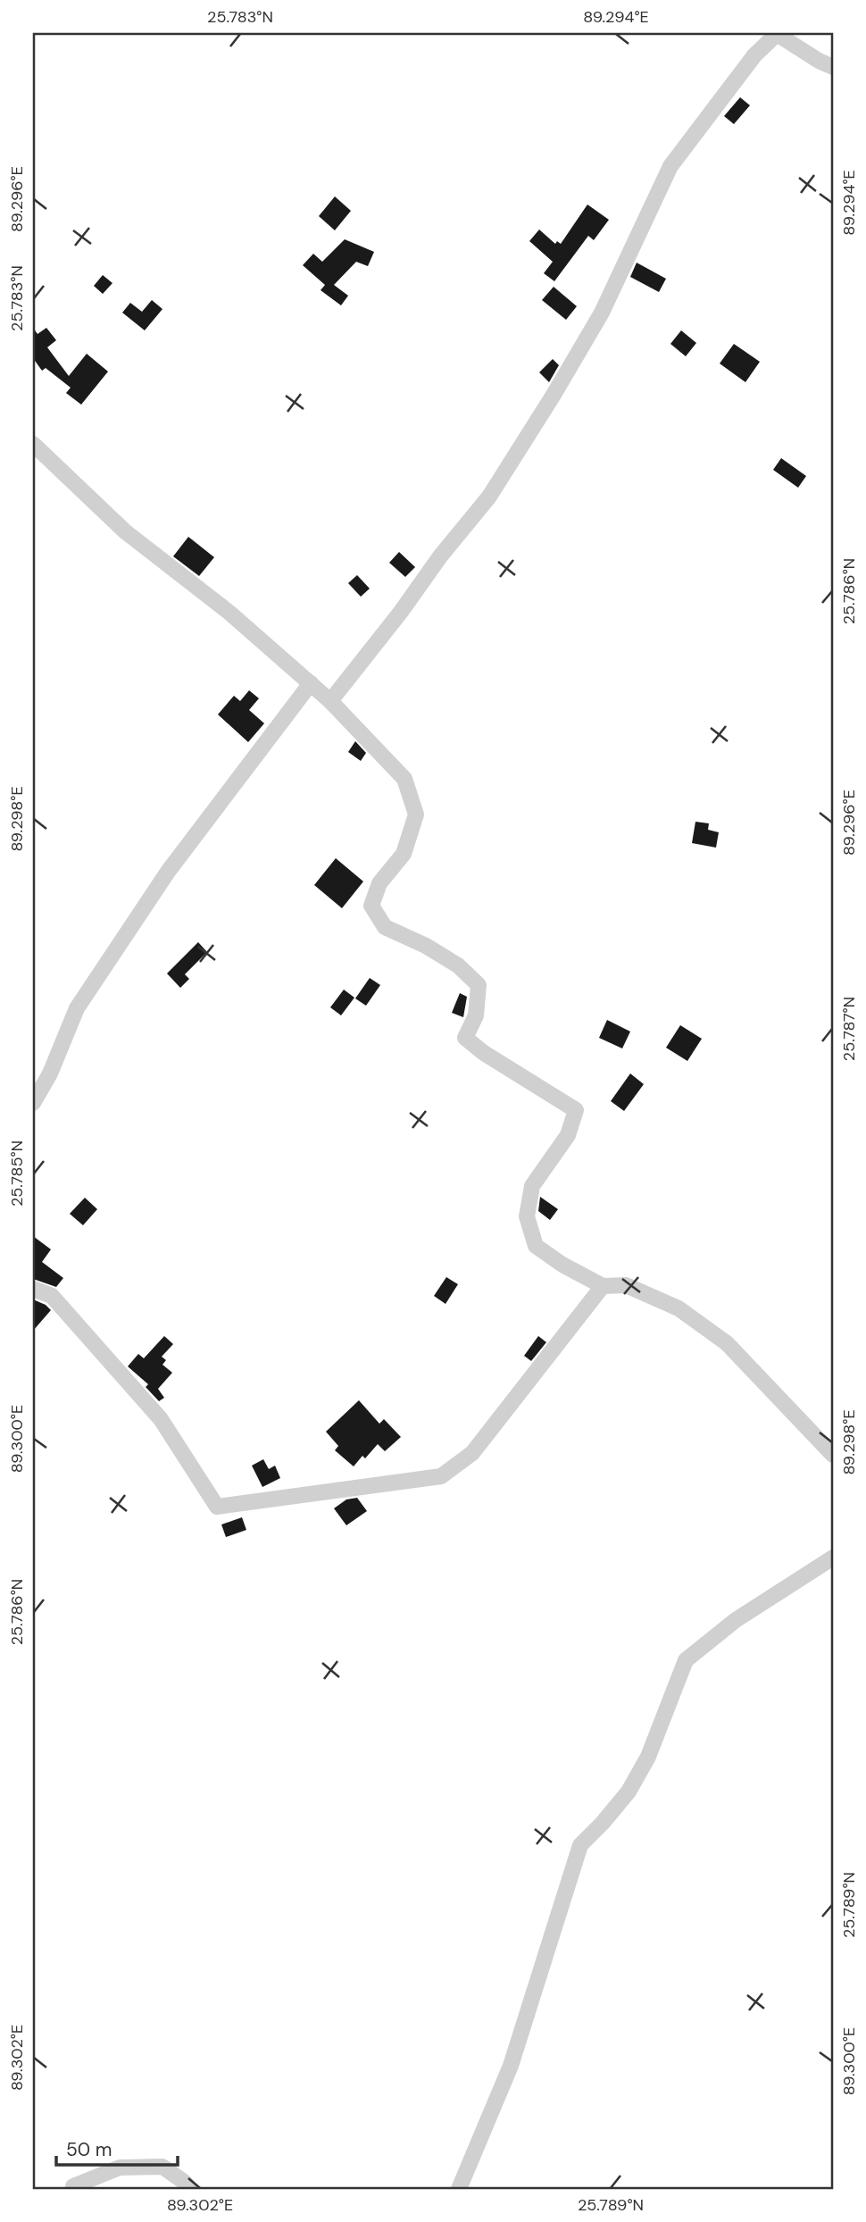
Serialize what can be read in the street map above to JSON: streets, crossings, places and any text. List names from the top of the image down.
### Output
{
  "scale_bar": "50 m",
  "coordinates": [
    "25.783°N",
    "89.294°E",
    "89.296°E",
    "25.786°N",
    "89.298°E",
    "25.787°N",
    "25.785°N",
    "89.300°E",
    "25.789°N",
    "89.302°E"
  ]
}
